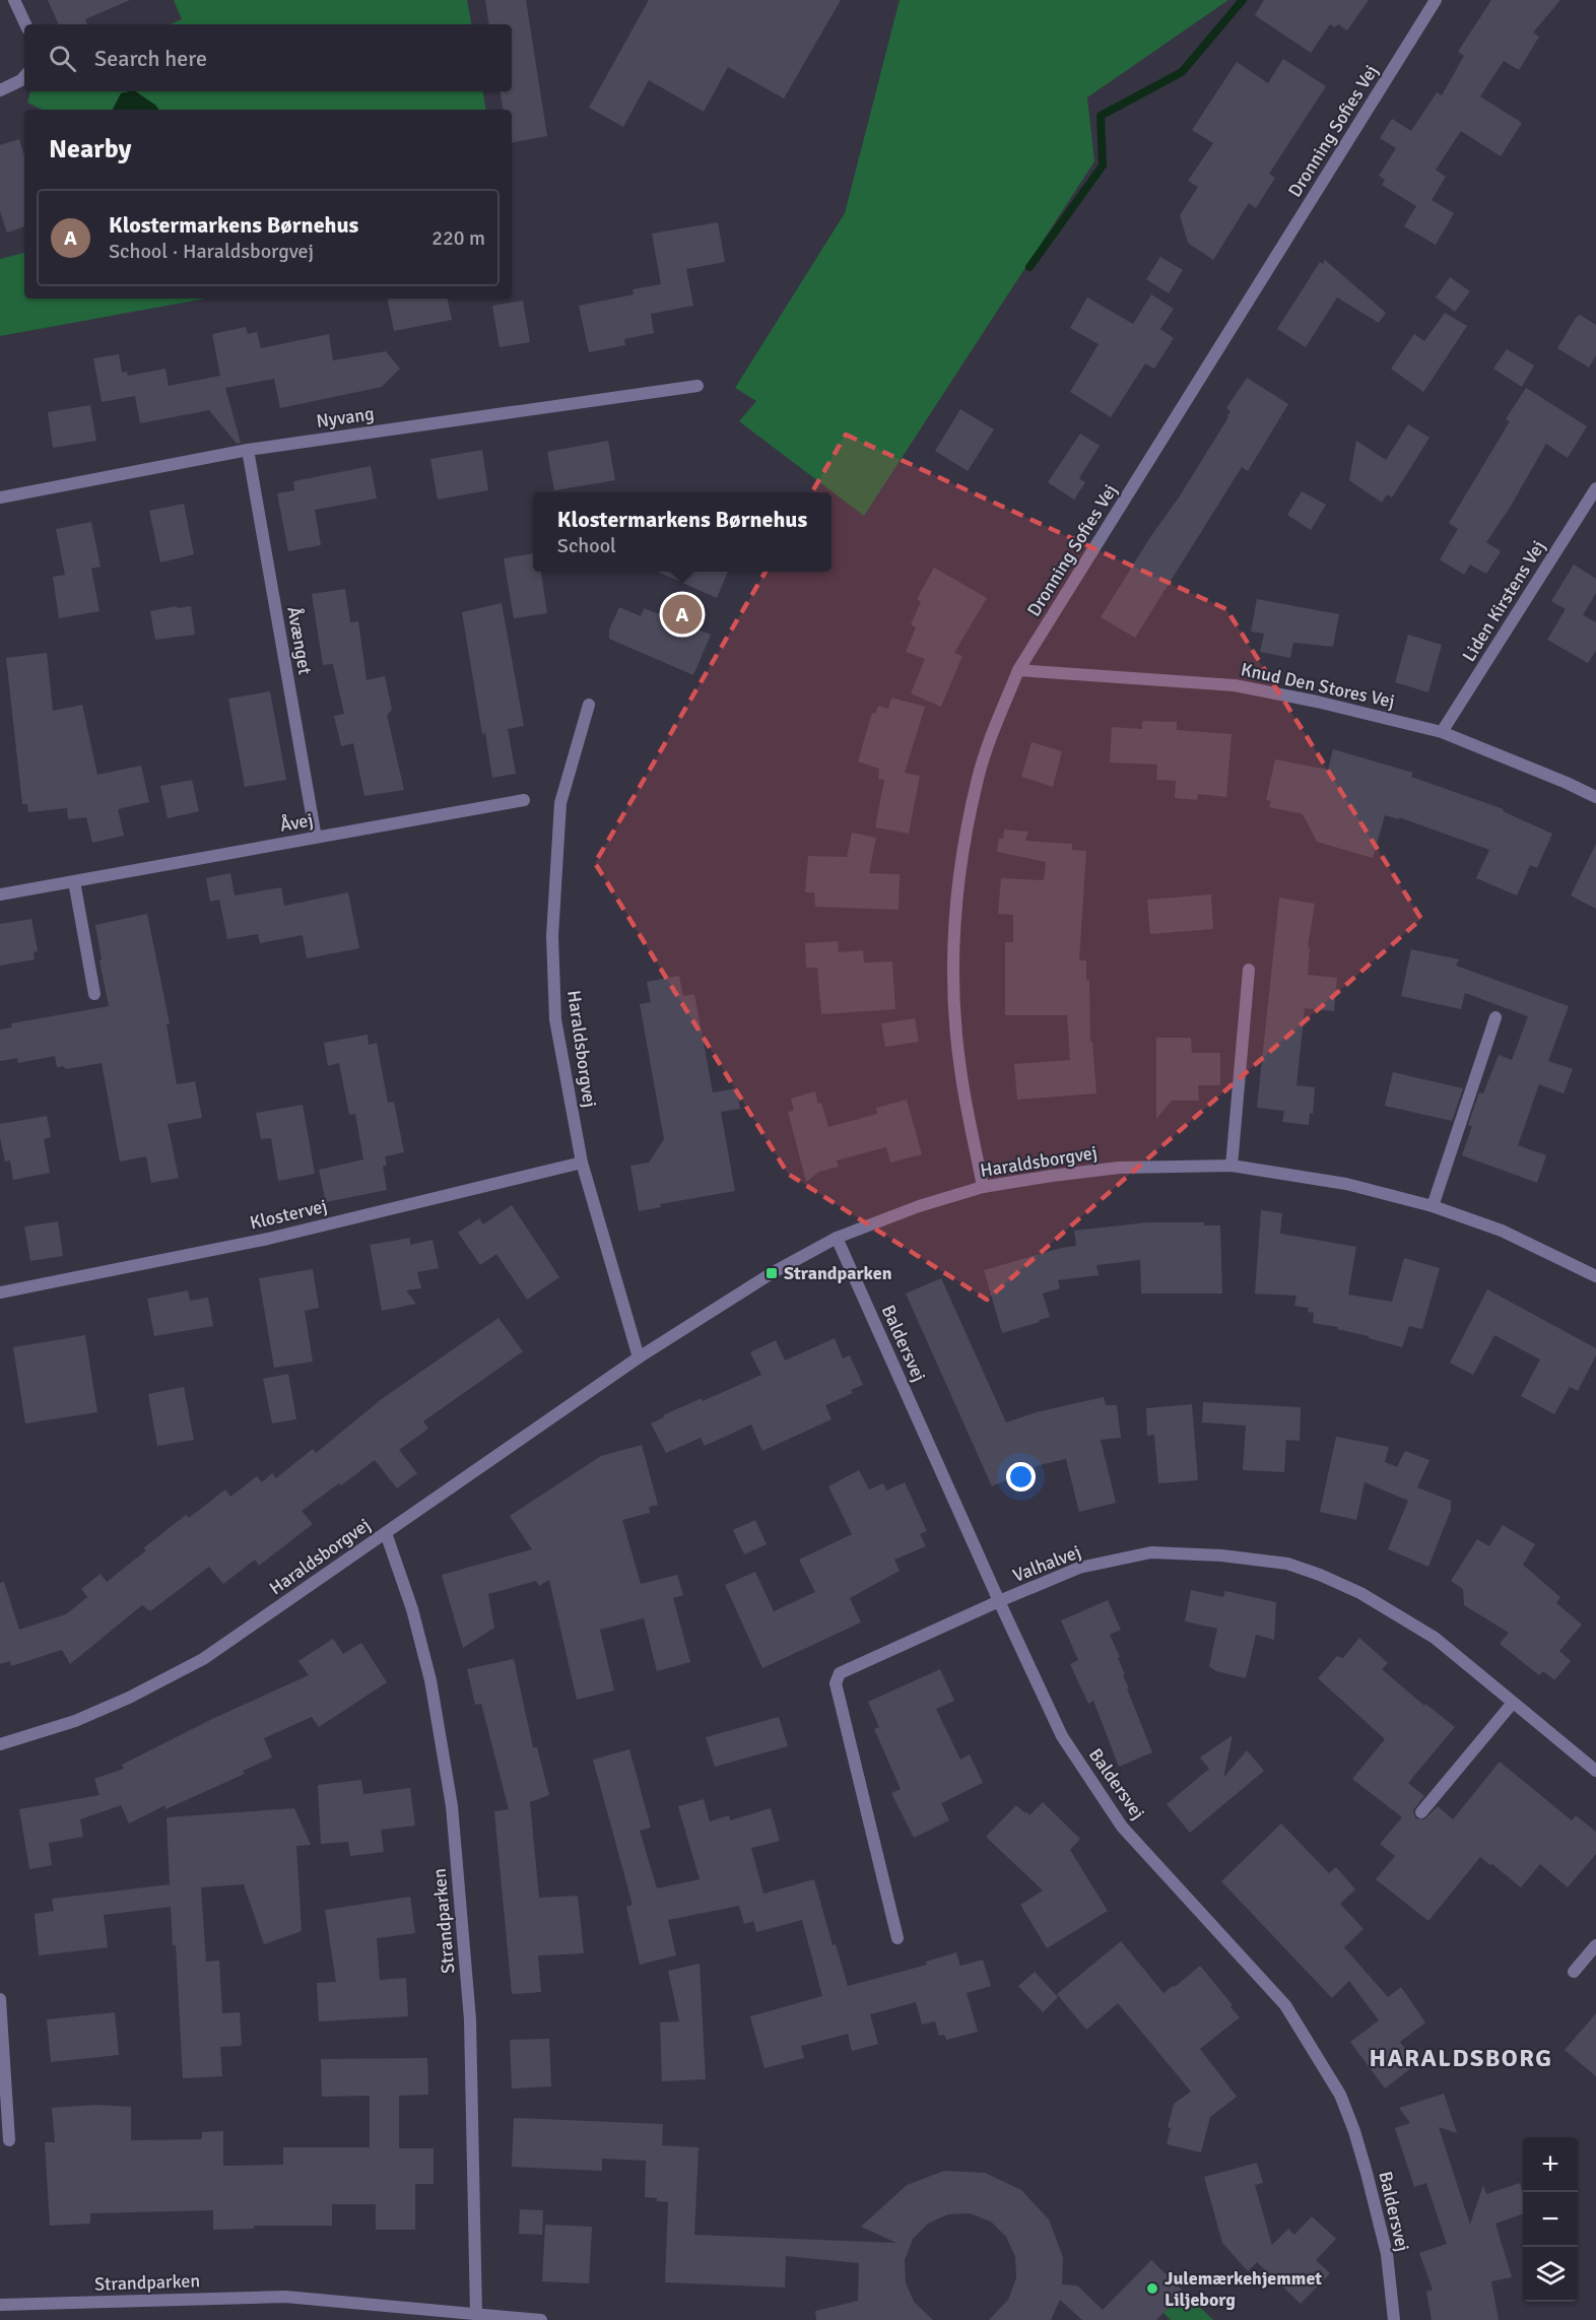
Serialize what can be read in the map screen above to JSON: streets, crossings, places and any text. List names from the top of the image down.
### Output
{
  "streets": {
    "street": [
      "Dronning Sofies Vej",
      "Nyvang",
      "Liden Kirstens Vej",
      "Åvænget",
      "Knud Den Stores Vej",
      "Åvej",
      "Haraldsborgvej",
      "Klostervej",
      "Baldersvej",
      "Valhalvej",
      "Strandparken"
    ]
  },
  "crossings": [
    ["Dronning Sofies Vej", "Knud Den Stores Vej"],
    ["Dronning Sofies Vej", "Haraldsborgvej"],
    ["Nyvang", "Åvænget"],
    ["Liden Kirstens Vej", "Knud Den Stores Vej"],
    ["Åvænget", "Åvej"],
    ["Haraldsborgvej", "Klostervej"],
    ["Haraldsborgvej", "Baldersvej"],
    ["Haraldsborgvej", "Strandparken"],
    ["Baldersvej", "Valhalvej"]
  ],
  "districts": ["HARALDSBORG"],
  "places": {
    "transit": ["Strandparken"],
    "other": ["Julemærkehjemmet Liljeborg"]
  },
  "page": {
    "search": "Search here",
    "heading": "Nearby",
    "list": [
      {
        "mark": "A",
        "name": "Klostermarkens Børnehus",
        "note": "School · Haraldsborgvej",
        "value": "220 m"
      }
    ],
    "popup": ["Klostermarkens Børnehus", "School"],
    "pins": "A",
    "map_buttons": ["+", "−"]
  }
}
